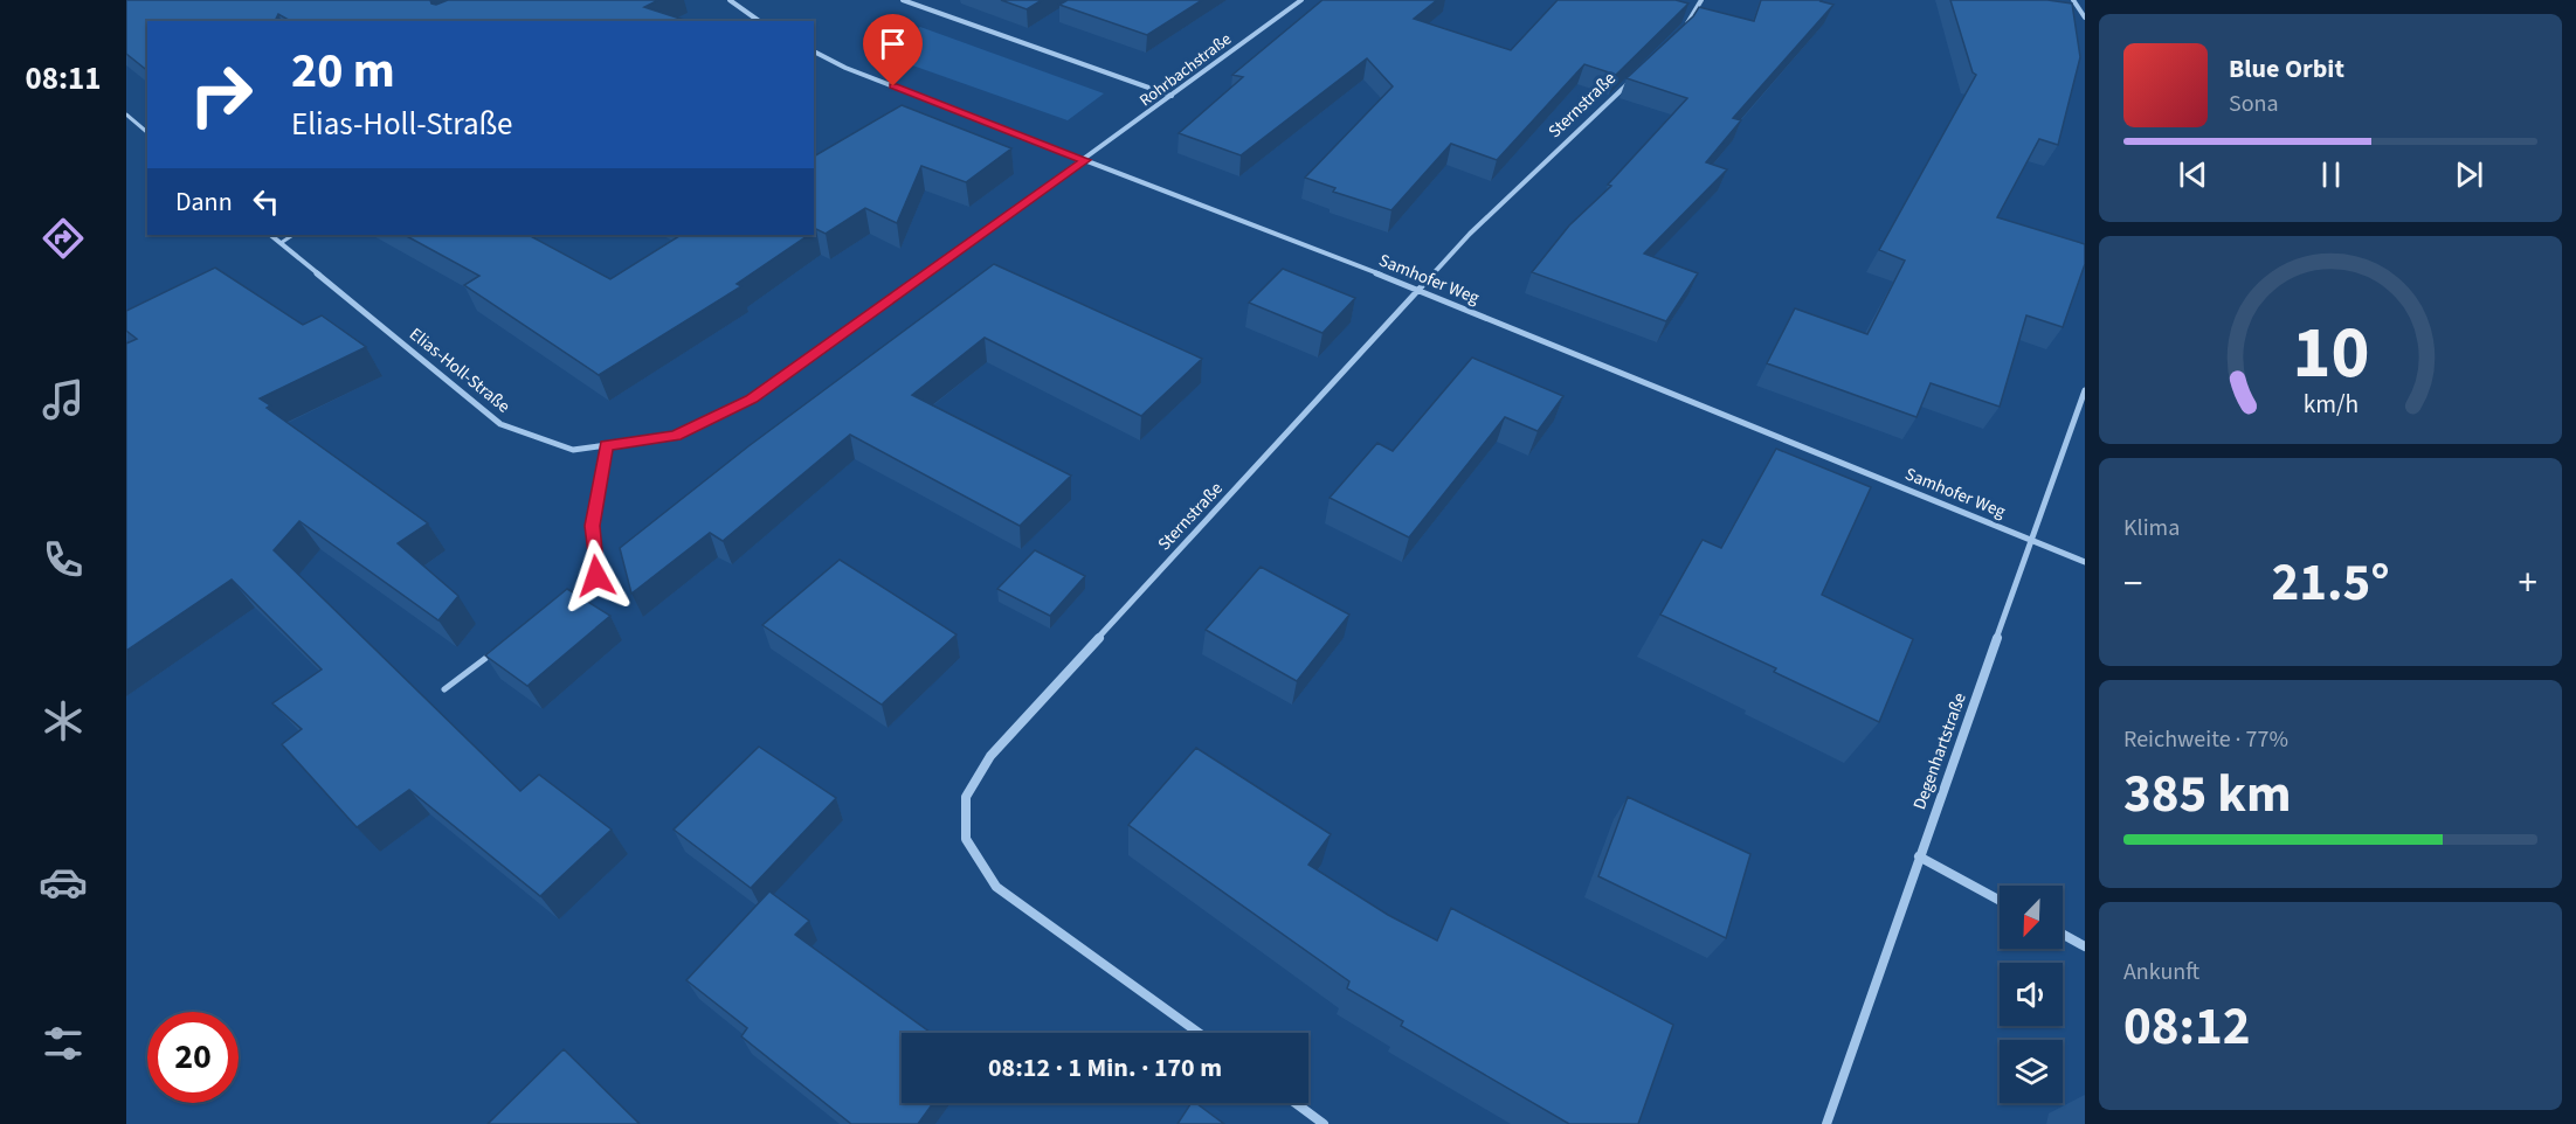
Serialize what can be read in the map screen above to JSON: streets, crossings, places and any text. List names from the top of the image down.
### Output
{
  "streets": {
    "street": [
      "Rohrbachstraße",
      "Sternstraße",
      "Samhofer Weg",
      "Elias-Holl-Straße",
      "Degenhartstraße"
    ]
  },
  "crossings": [
    ["Rohrbachstraße", "Samhofer Weg"],
    ["Rohrbachstraße", "Elias-Holl-Straße"],
    ["Sternstraße", "Samhofer Weg"],
    ["Samhofer Weg", "Elias-Holl-Straße"],
    ["Samhofer Weg", "Degenhartstraße"]
  ],
  "north": "bottom left",
  "page": {
    "tabs": "08:11",
    "turn": ["20 m", "Elias-Holl-Straße"],
    "song": ["Blue Orbit", "Sona"],
    "then": "Dann",
    "tile": [
      "Klima",
      ["Reichweite · 77%", "385 km"],
      ["Ankunft", "08:12"]
    ],
    "heat": ["−", "21.5°", "+"],
    "limit": "20",
    "trip": "08:12 · 1 Min. · 170 m",
    "gauge": ["10", "km/h"]
  }
}
